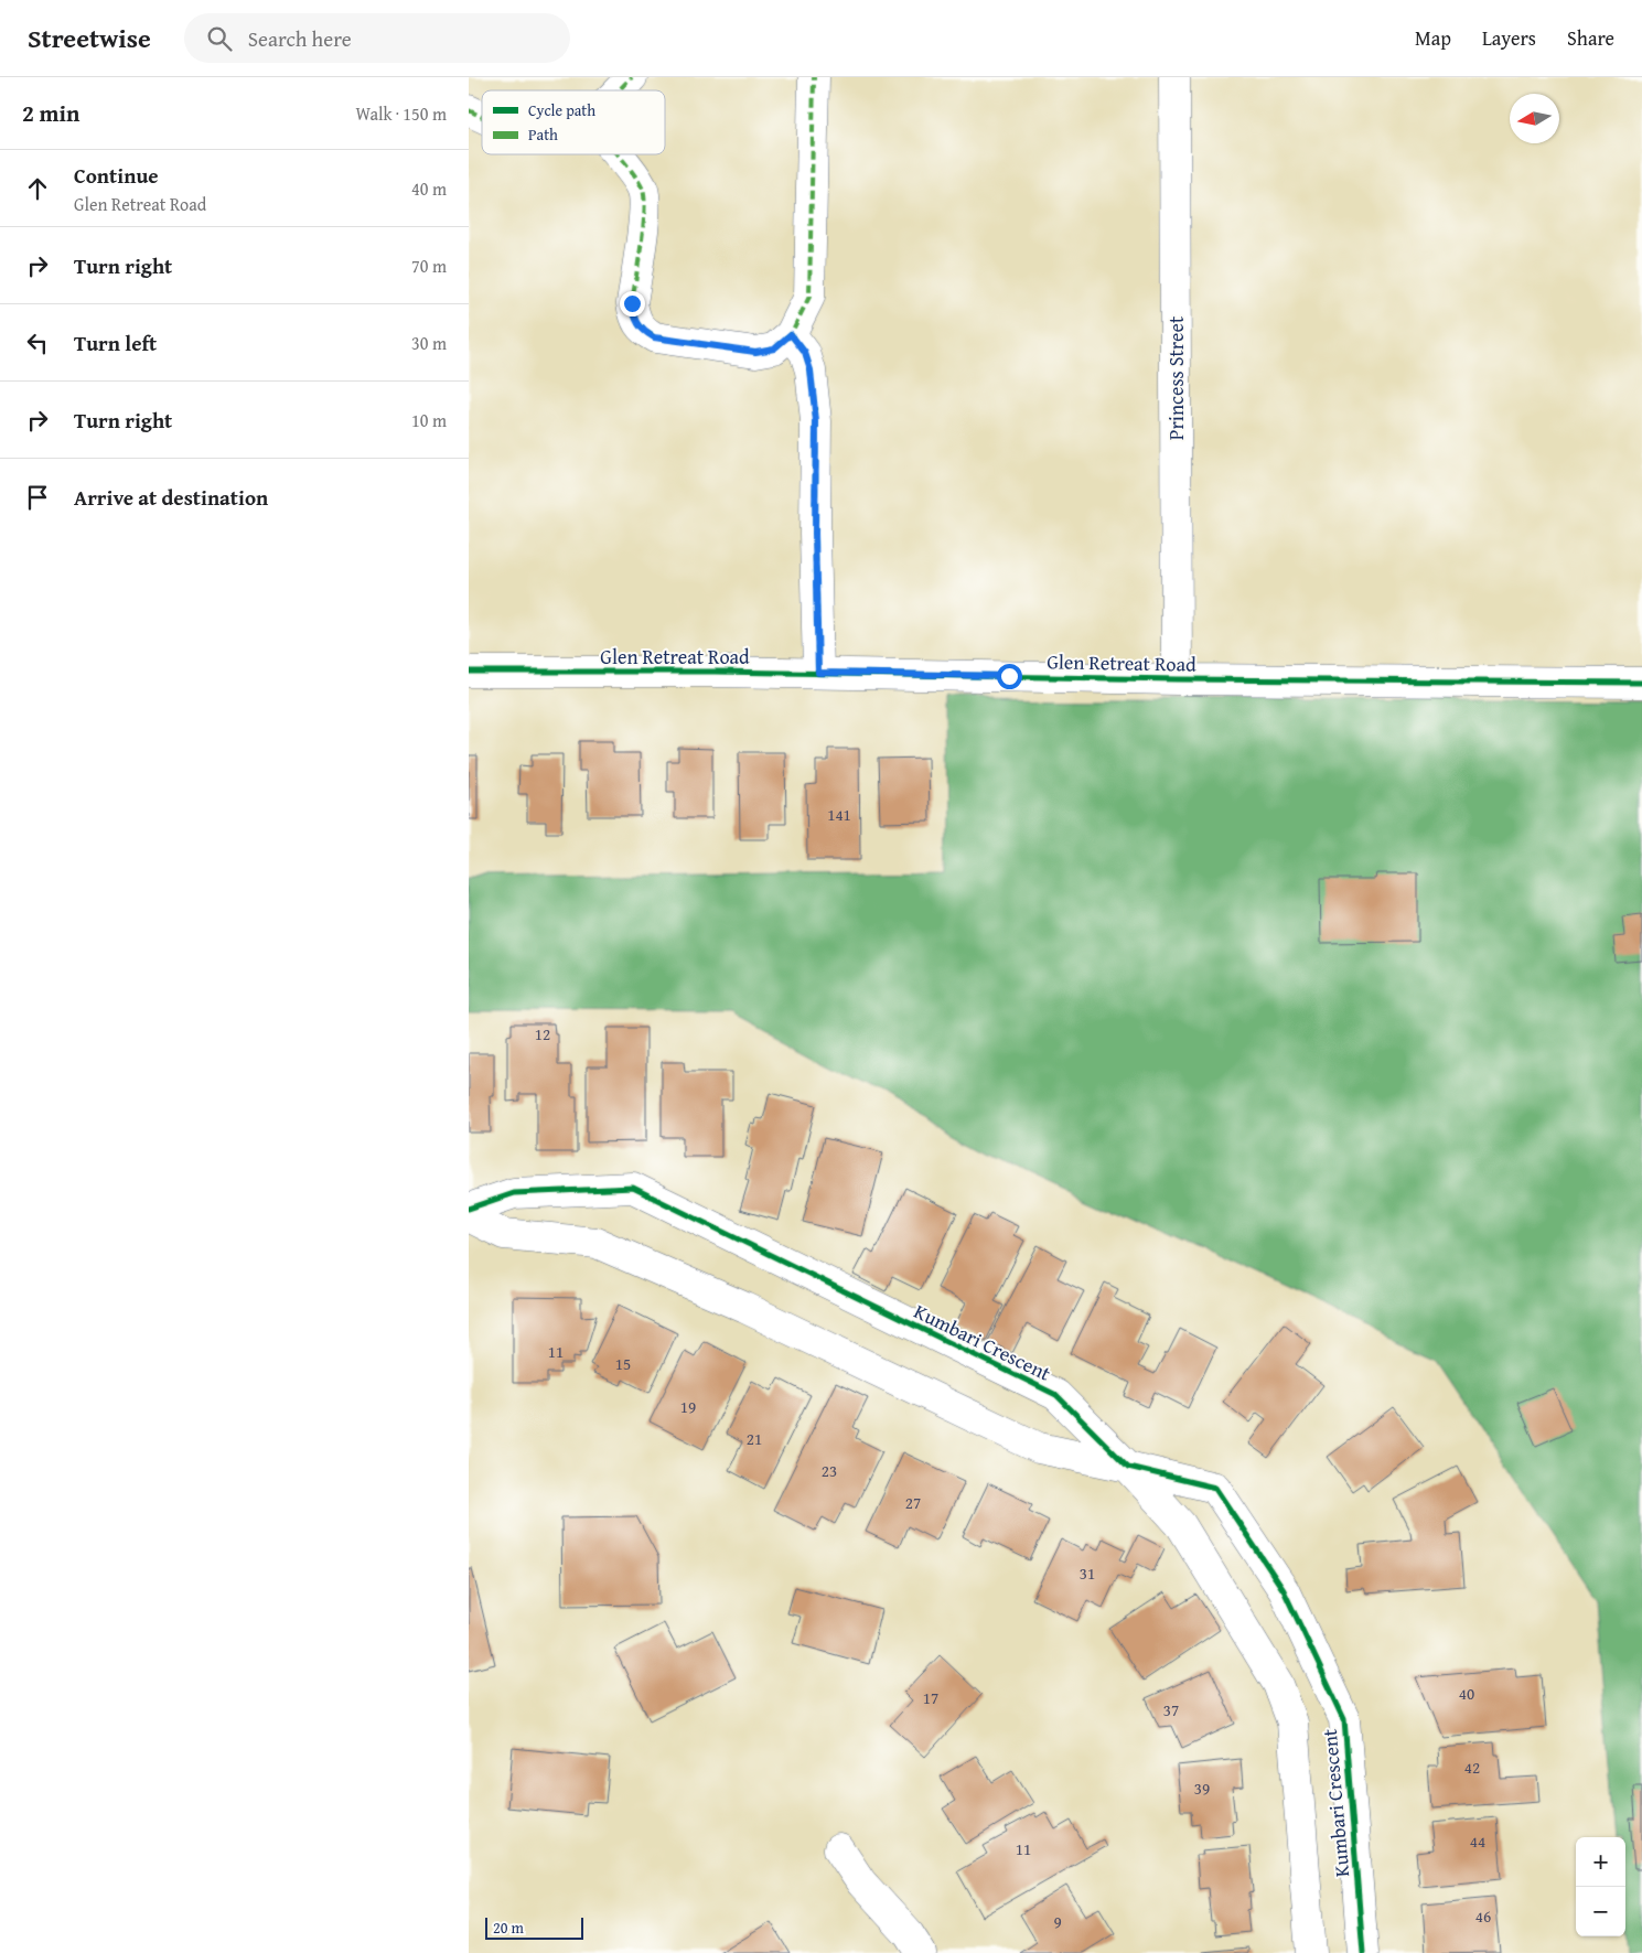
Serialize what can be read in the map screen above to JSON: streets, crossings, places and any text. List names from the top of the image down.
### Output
{
  "streets": {
    "street": ["Princess Street", "Glen Retreat Road", "Kumbari Crescent"]
  },
  "crossings": [
    ["Princess Street", "Glen Retreat Road"]
  ],
  "house_numbers": [
    "141",
    "12",
    "11",
    "15",
    "19",
    "21",
    "23",
    "27",
    "31",
    "40",
    "17",
    "37",
    "42",
    "39",
    "44",
    "11",
    "46",
    "9"
  ],
  "legend": ["Cycle path", "Path"],
  "scale_bar": "20 m",
  "north": "left",
  "page": {
    "header": "Streetwise",
    "search": "Search here",
    "nav": ["Map", "Layers", "Share"],
    "heading": ["2 min", "Walk · 150 m"],
    "list": [
      ["Continue", "Glen Retreat Road", "40 m"],
      ["Turn right", "70 m"],
      ["Turn left", "30 m"],
      ["Turn right", "10 m"],
      "Arrive at destination"
    ],
    "map_buttons": ["+", "−"],
    "scale": "20 m"
  }
}
